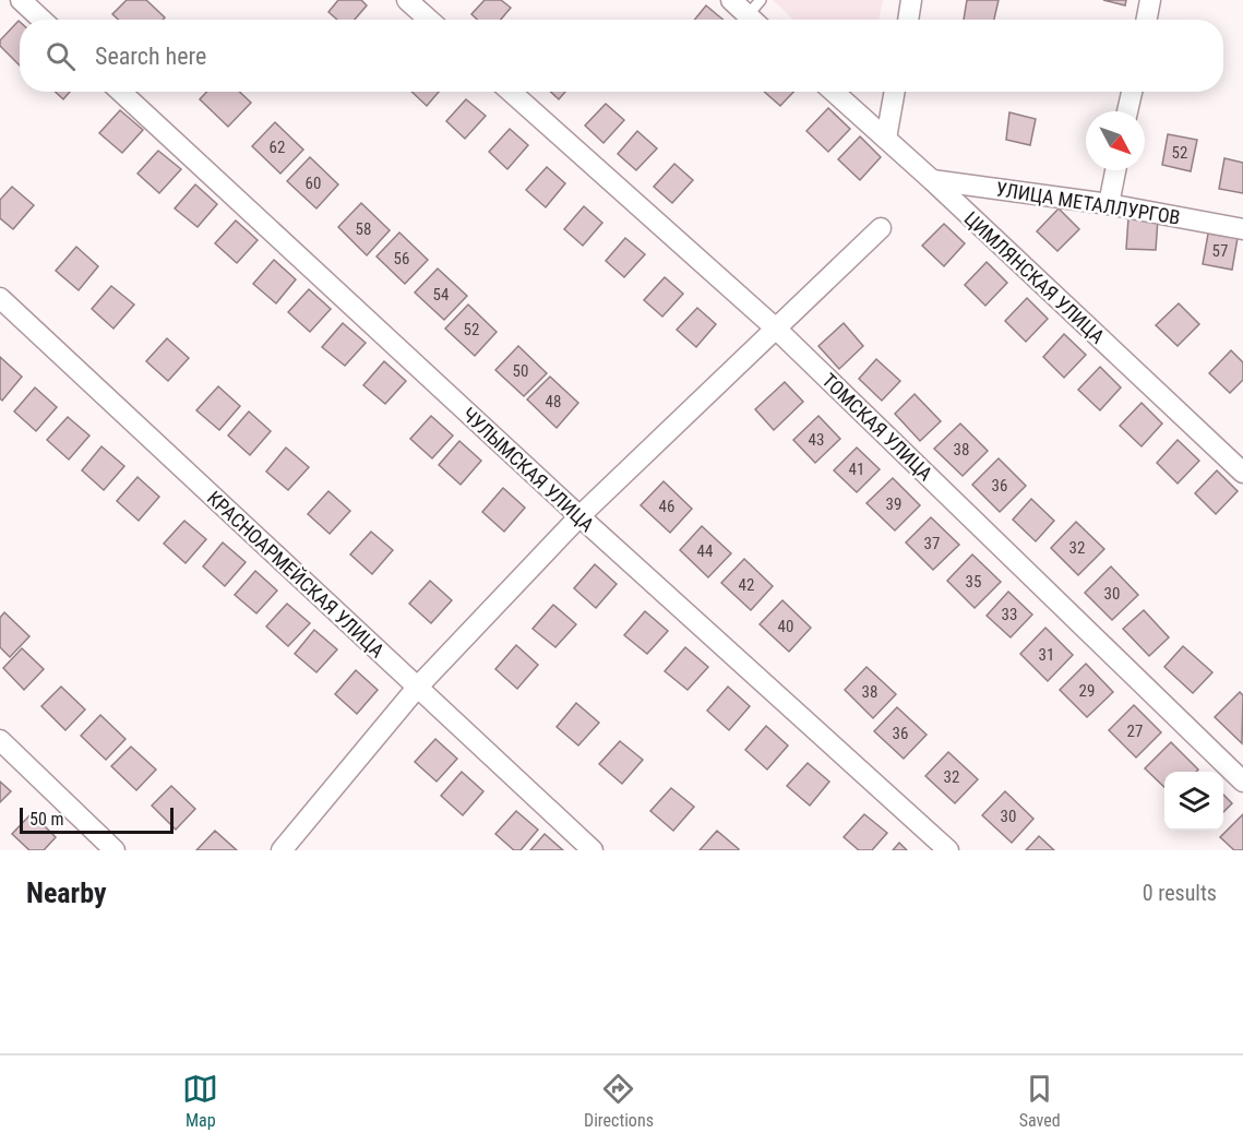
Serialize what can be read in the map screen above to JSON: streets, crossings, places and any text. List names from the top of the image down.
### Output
{
  "streets": {
    "street": [
      "УЛИЦА МЕТАЛЛУРГОВ",
      "ЦИМЛЯНСКАЯ УЛИЦА",
      "ТОМСКАЯ УЛИЦА",
      "ЧУЛЫМСКАЯ УЛИЦА",
      "КРАСНОАРМЕЙСКАЯ УЛИЦА"
    ]
  },
  "crossings": [
    ["УЛИЦА МЕТАЛЛУРГОВ", "ЦИМЛЯНСКАЯ УЛИЦА"]
  ],
  "house_numbers": [
    "62",
    "52",
    "60",
    "58",
    "57",
    "56",
    "54",
    "52",
    "50",
    "48",
    "43",
    "38",
    "41",
    "36",
    "39",
    "46",
    "37",
    "32",
    "44",
    "35",
    "42",
    "30",
    "33",
    "40",
    "31",
    "29",
    "38",
    "27",
    "36",
    "32",
    "30"
  ],
  "scale_bar": "50 m",
  "north": "bottom right",
  "page": {
    "search": "Search here",
    "scale": "50 m",
    "heading": ["Nearby", "0 results"],
    "nav": ["Map", "Directions", "Saved"]
  }
}
